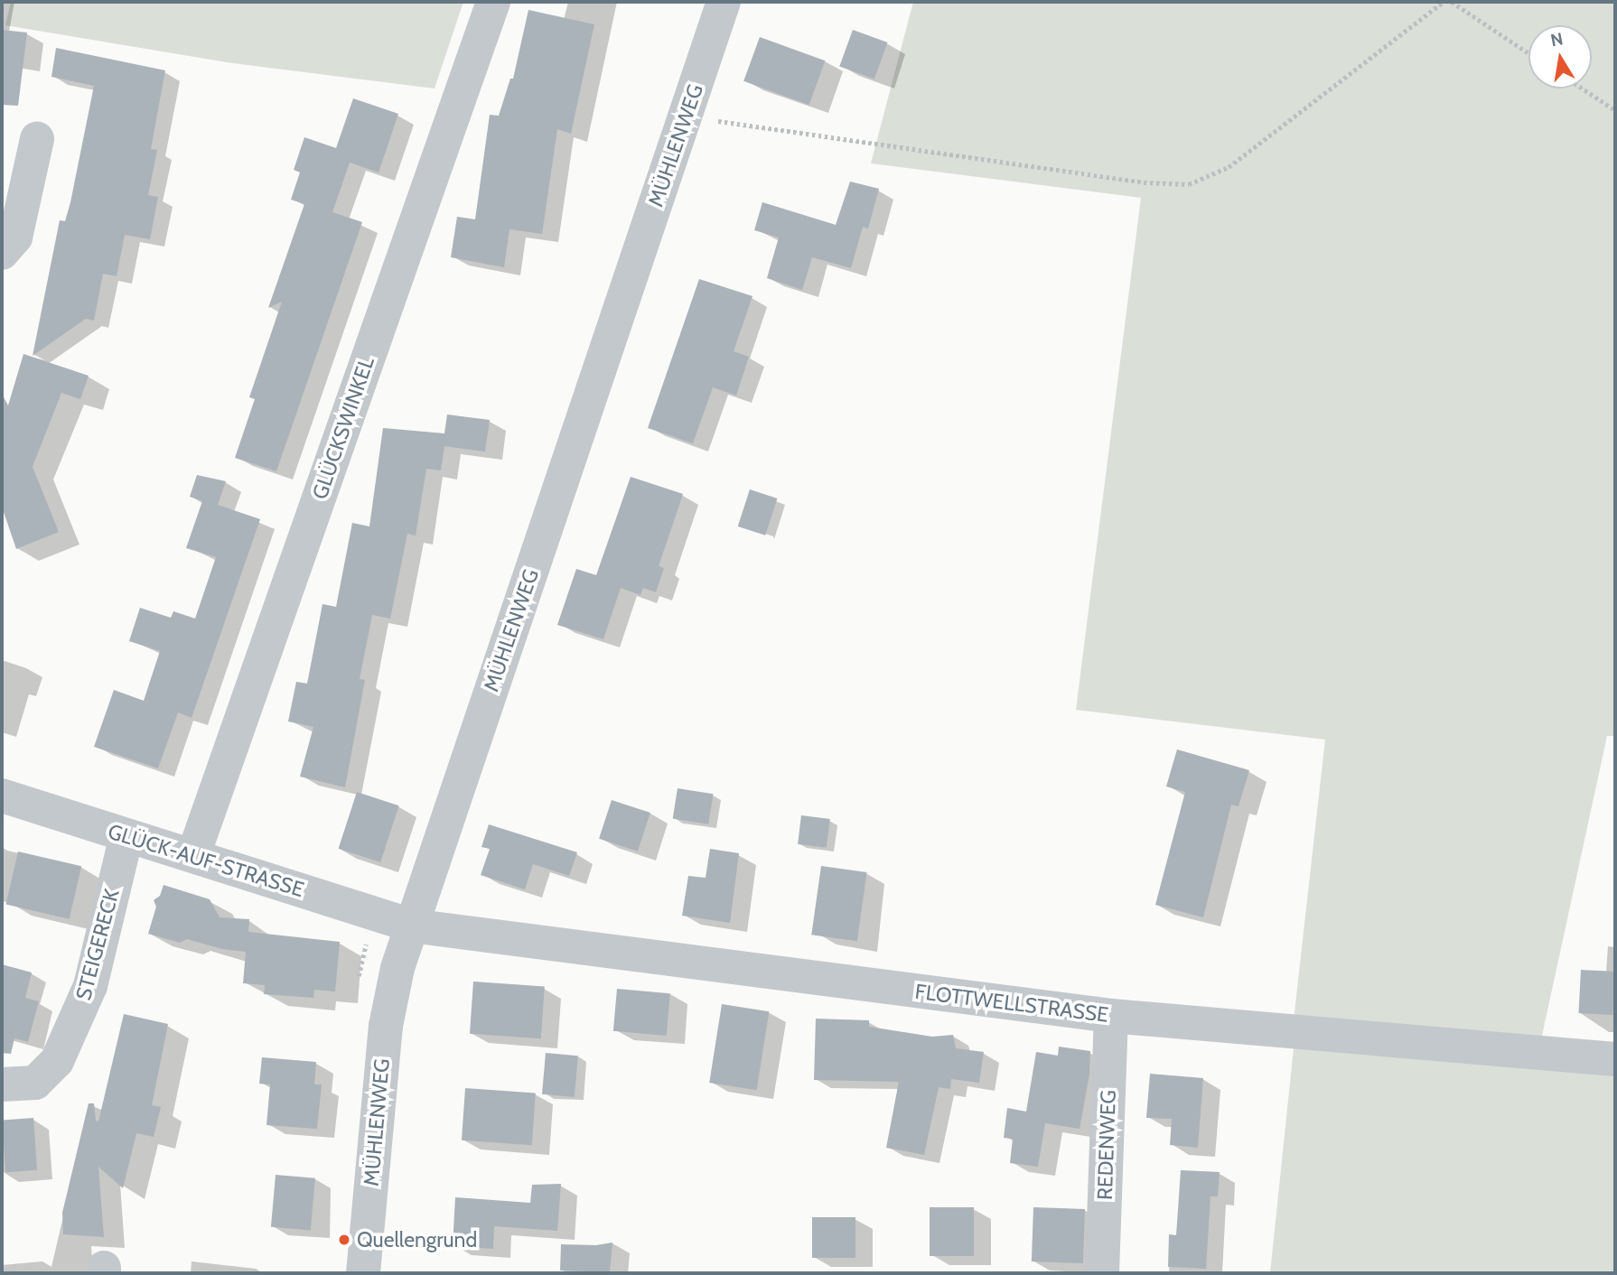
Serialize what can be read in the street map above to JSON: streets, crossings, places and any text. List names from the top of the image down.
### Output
{
  "streets": {
    "street": [
      "MÜHLENWEG",
      "GLÜCKSWINKEL",
      "GLÜCK-AUF-STRASSE",
      "STEIGERECK",
      "FLOTTWELLSTRASSE",
      "REDENWEG"
    ]
  },
  "crossings": [
    ["MÜHLENWEG", "GLÜCK-AUF-STRASSE"],
    ["MÜHLENWEG", "FLOTTWELLSTRASSE"],
    ["GLÜCKSWINKEL", "GLÜCK-AUF-STRASSE"],
    ["GLÜCK-AUF-STRASSE", "STEIGERECK"],
    ["GLÜCK-AUF-STRASSE", "FLOTTWELLSTRASSE"],
    ["FLOTTWELLSTRASSE", "REDENWEG"]
  ],
  "places": ["Quellengrund"],
  "north": "top"
}
